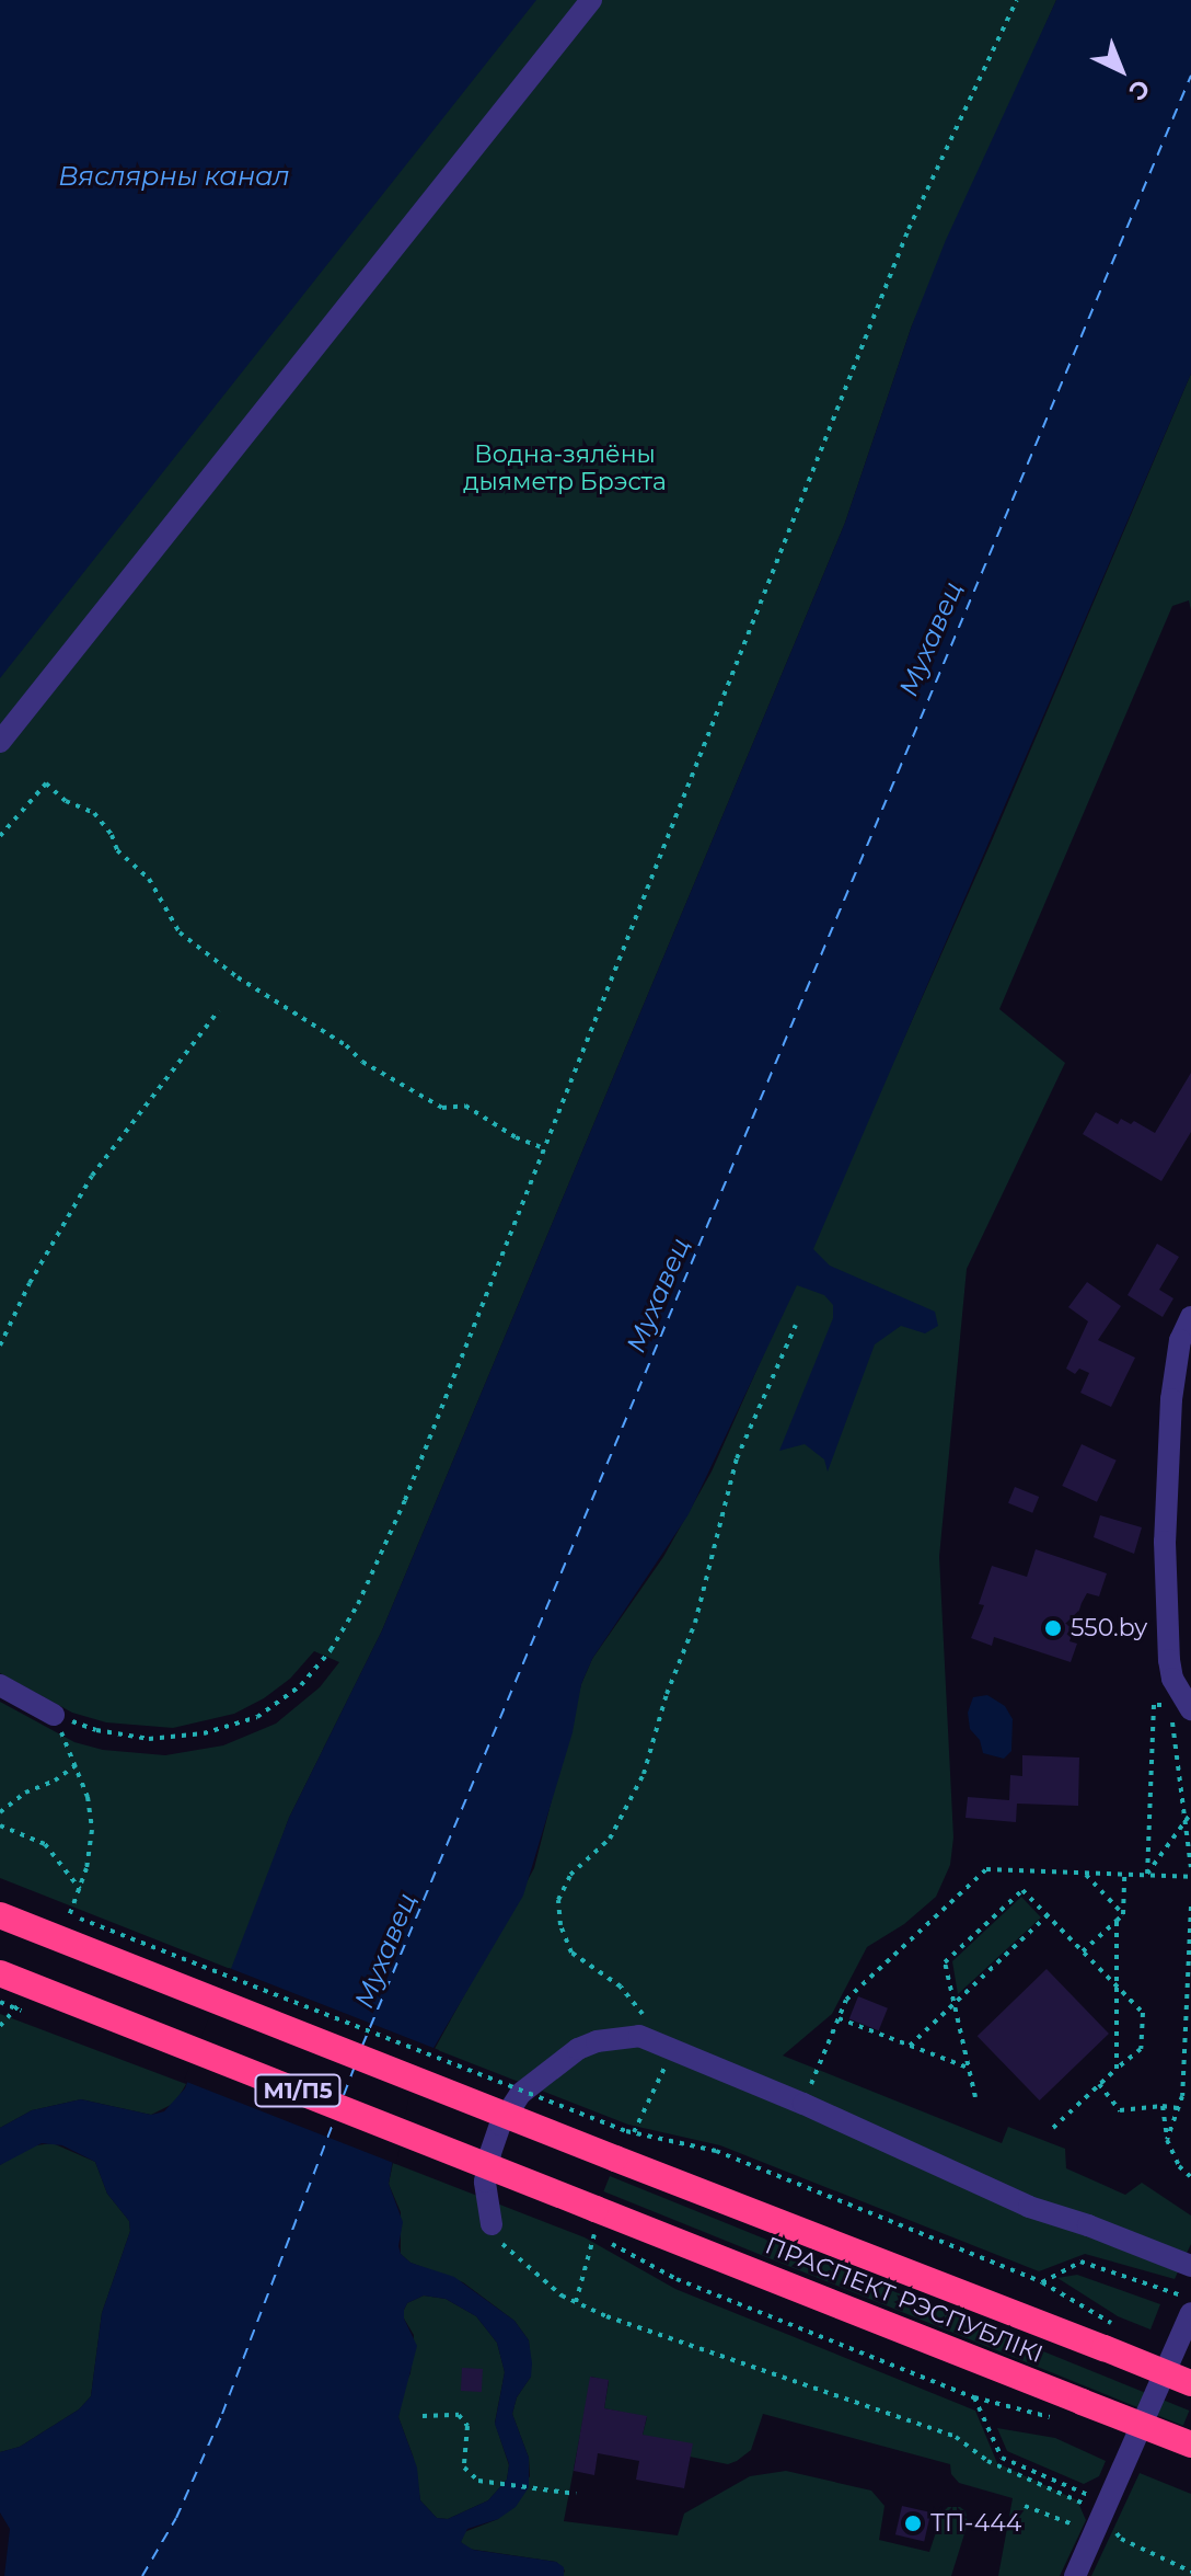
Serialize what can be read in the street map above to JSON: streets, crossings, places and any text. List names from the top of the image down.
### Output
{
  "streets": {
    "highway": ["М1/П5", "ПРАСПЕКТ РЭСПУБЛІКІ"]
  },
  "crossings": [
    ["М1/П5", "ПРАСПЕКТ РЭСПУБЛІКІ"]
  ],
  "water": ["Вяслярны канал", "Мухавец"],
  "parks": ["Водна-зялёны дыяметр Брэста"],
  "places": ["550.by", "ТП-444"],
  "north": "bottom right"
}
